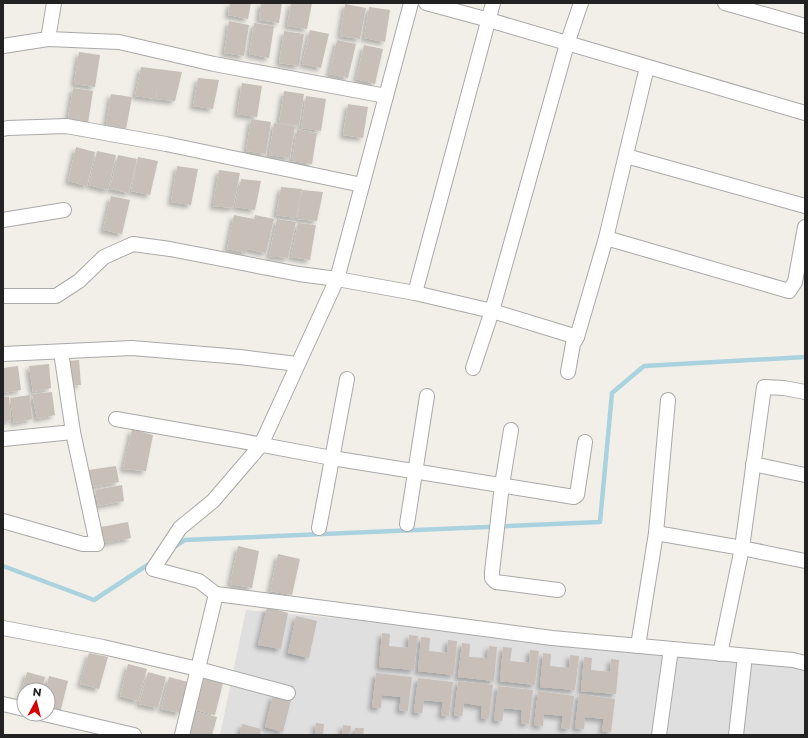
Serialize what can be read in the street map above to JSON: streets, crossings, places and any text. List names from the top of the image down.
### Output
{
  "north": "top"
}
